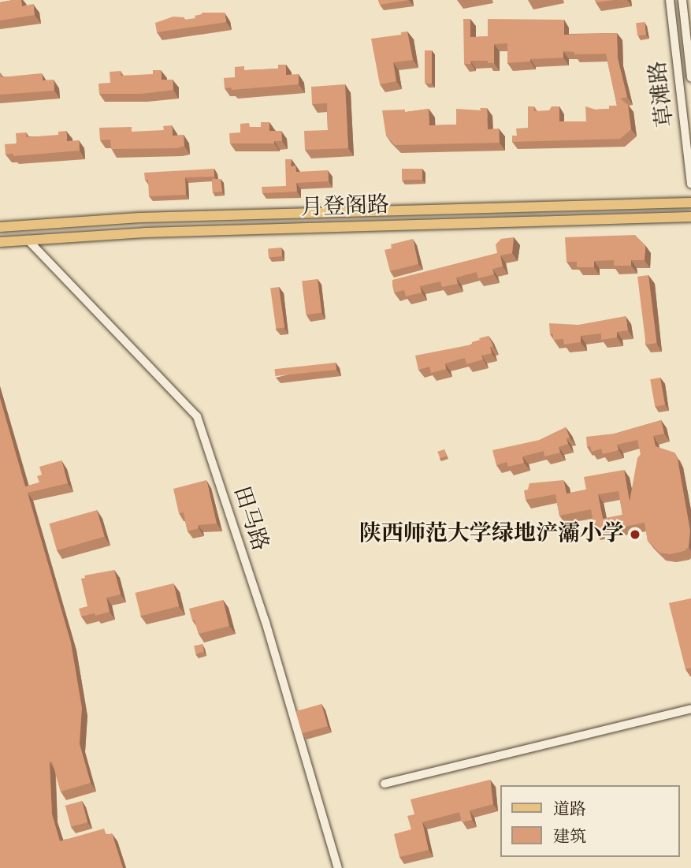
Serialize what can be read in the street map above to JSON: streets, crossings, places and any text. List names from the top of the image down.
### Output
{
  "streets": {
    "main road": ["月登阁路"],
    "street": ["草滩路", "田马路"]
  },
  "crossings": [
    ["月登阁路", "田马路"]
  ],
  "places": ["陕西师范大学绿地浐灞小学"],
  "legend": ["道路", "建筑"]
}
